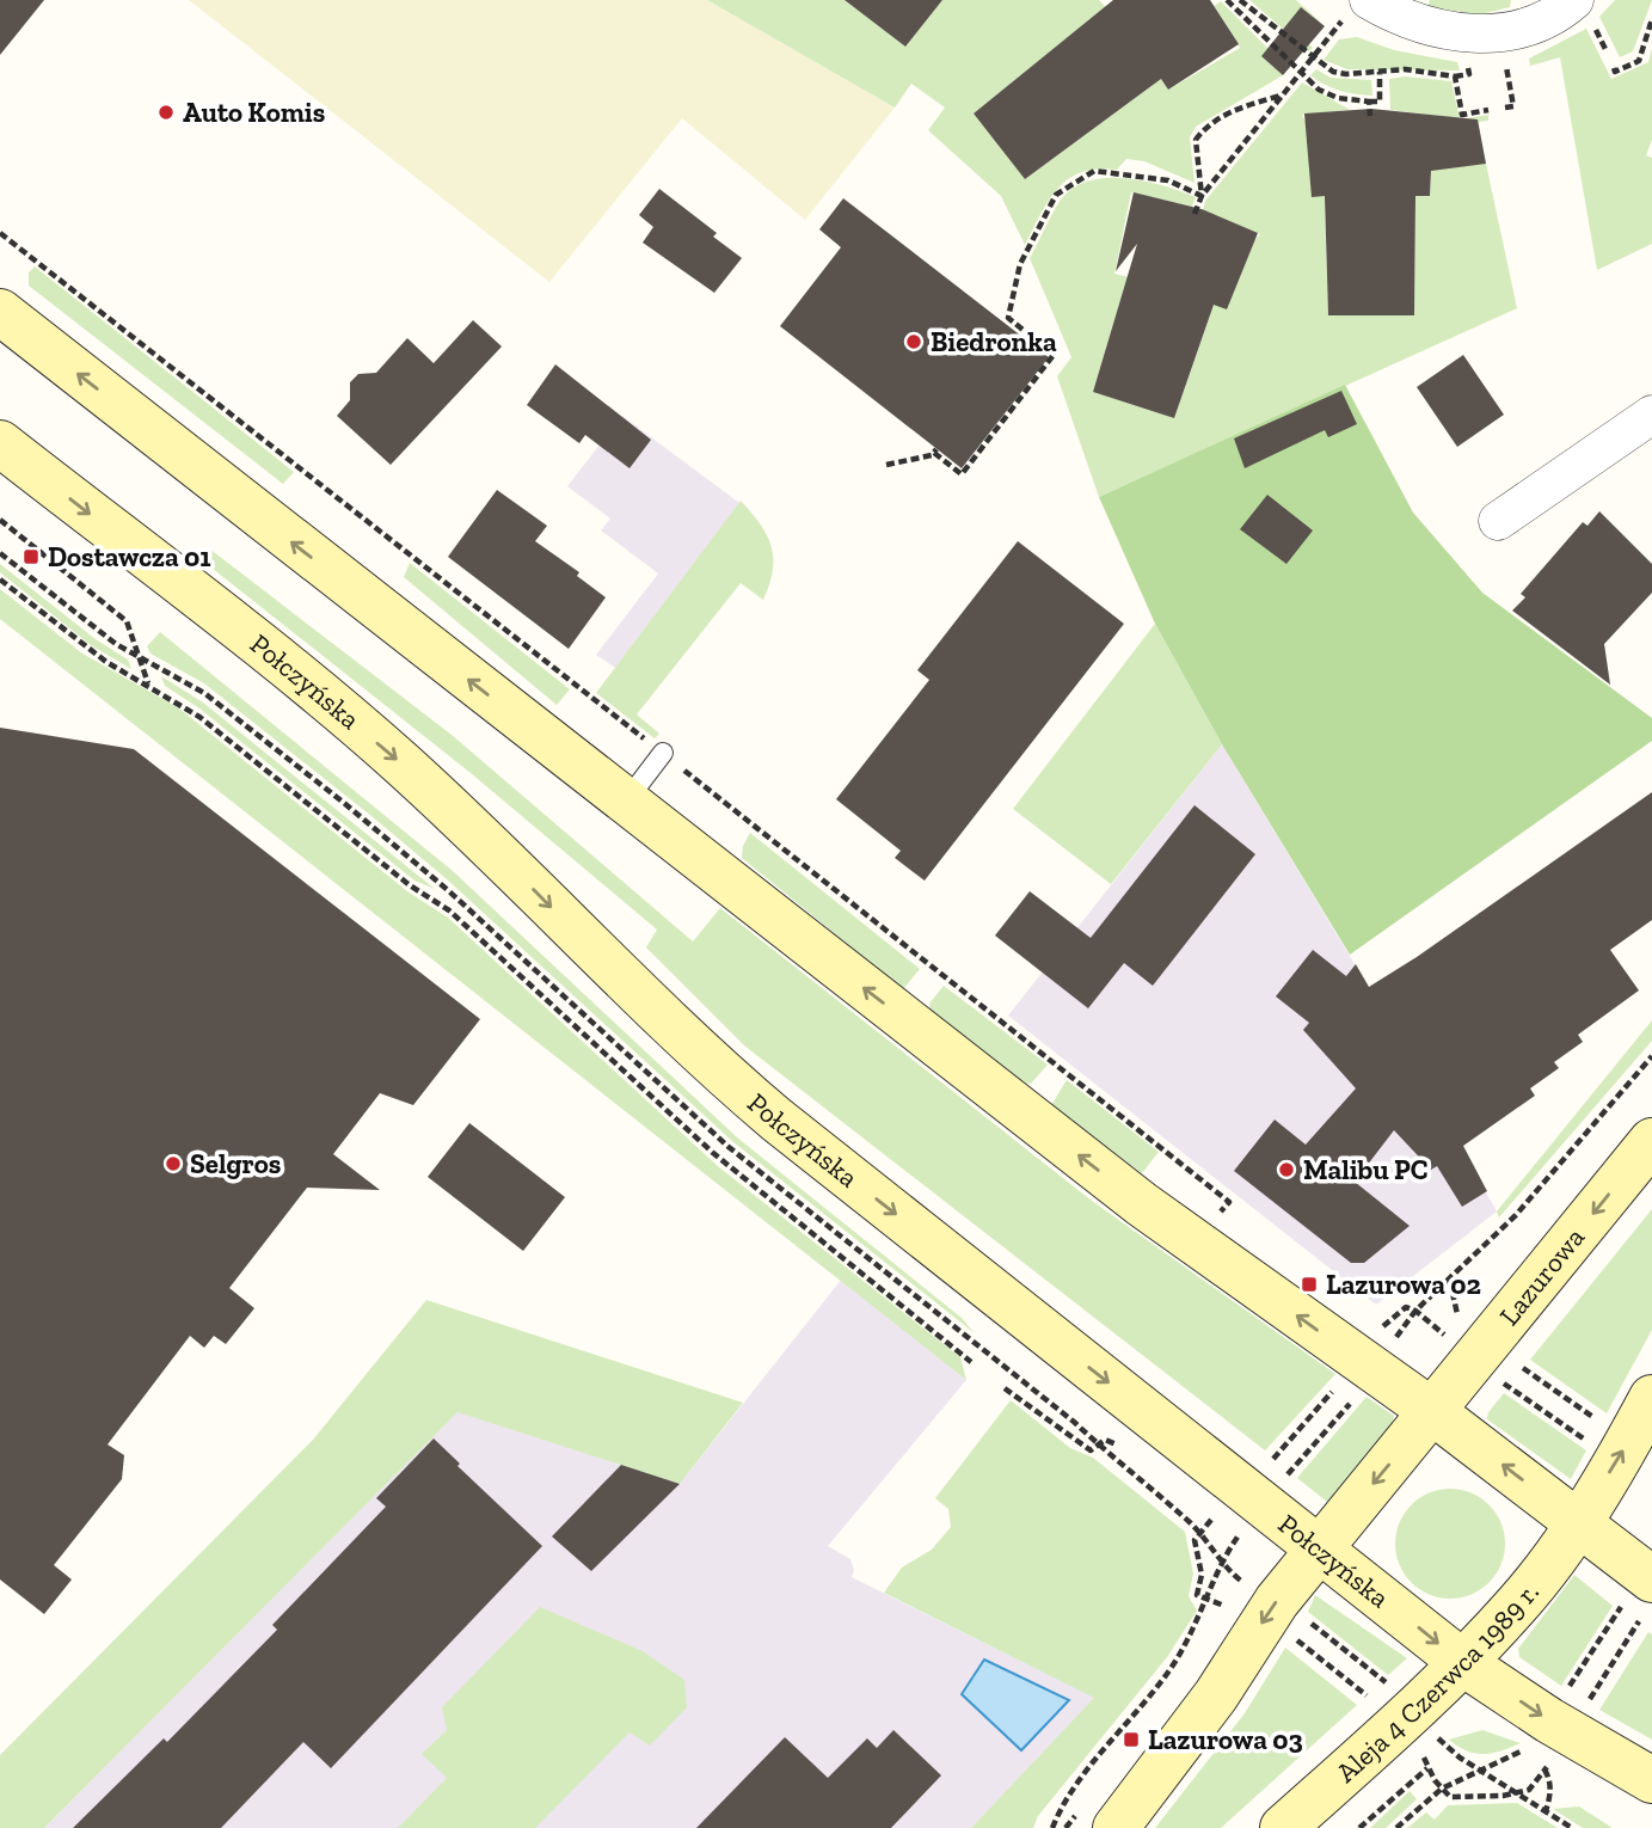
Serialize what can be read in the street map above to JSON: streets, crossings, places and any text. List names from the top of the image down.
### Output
{
  "streets": {
    "main road": ["Połczyńska", "Lazurowa", "Aleja 4 Czerwca 1989 r."]
  },
  "crossings": [
    ["Połczyńska", "Aleja 4 Czerwca 1989 r."]
  ],
  "places": {
    "other": [
      "Auto Komis",
      "Biedronka",
      "Selgros",
      "Malibu PC"
    ],
    "transit": ["Dostawcza 01", "Lazurowa 02", "Lazurowa 03"]
  }
}
